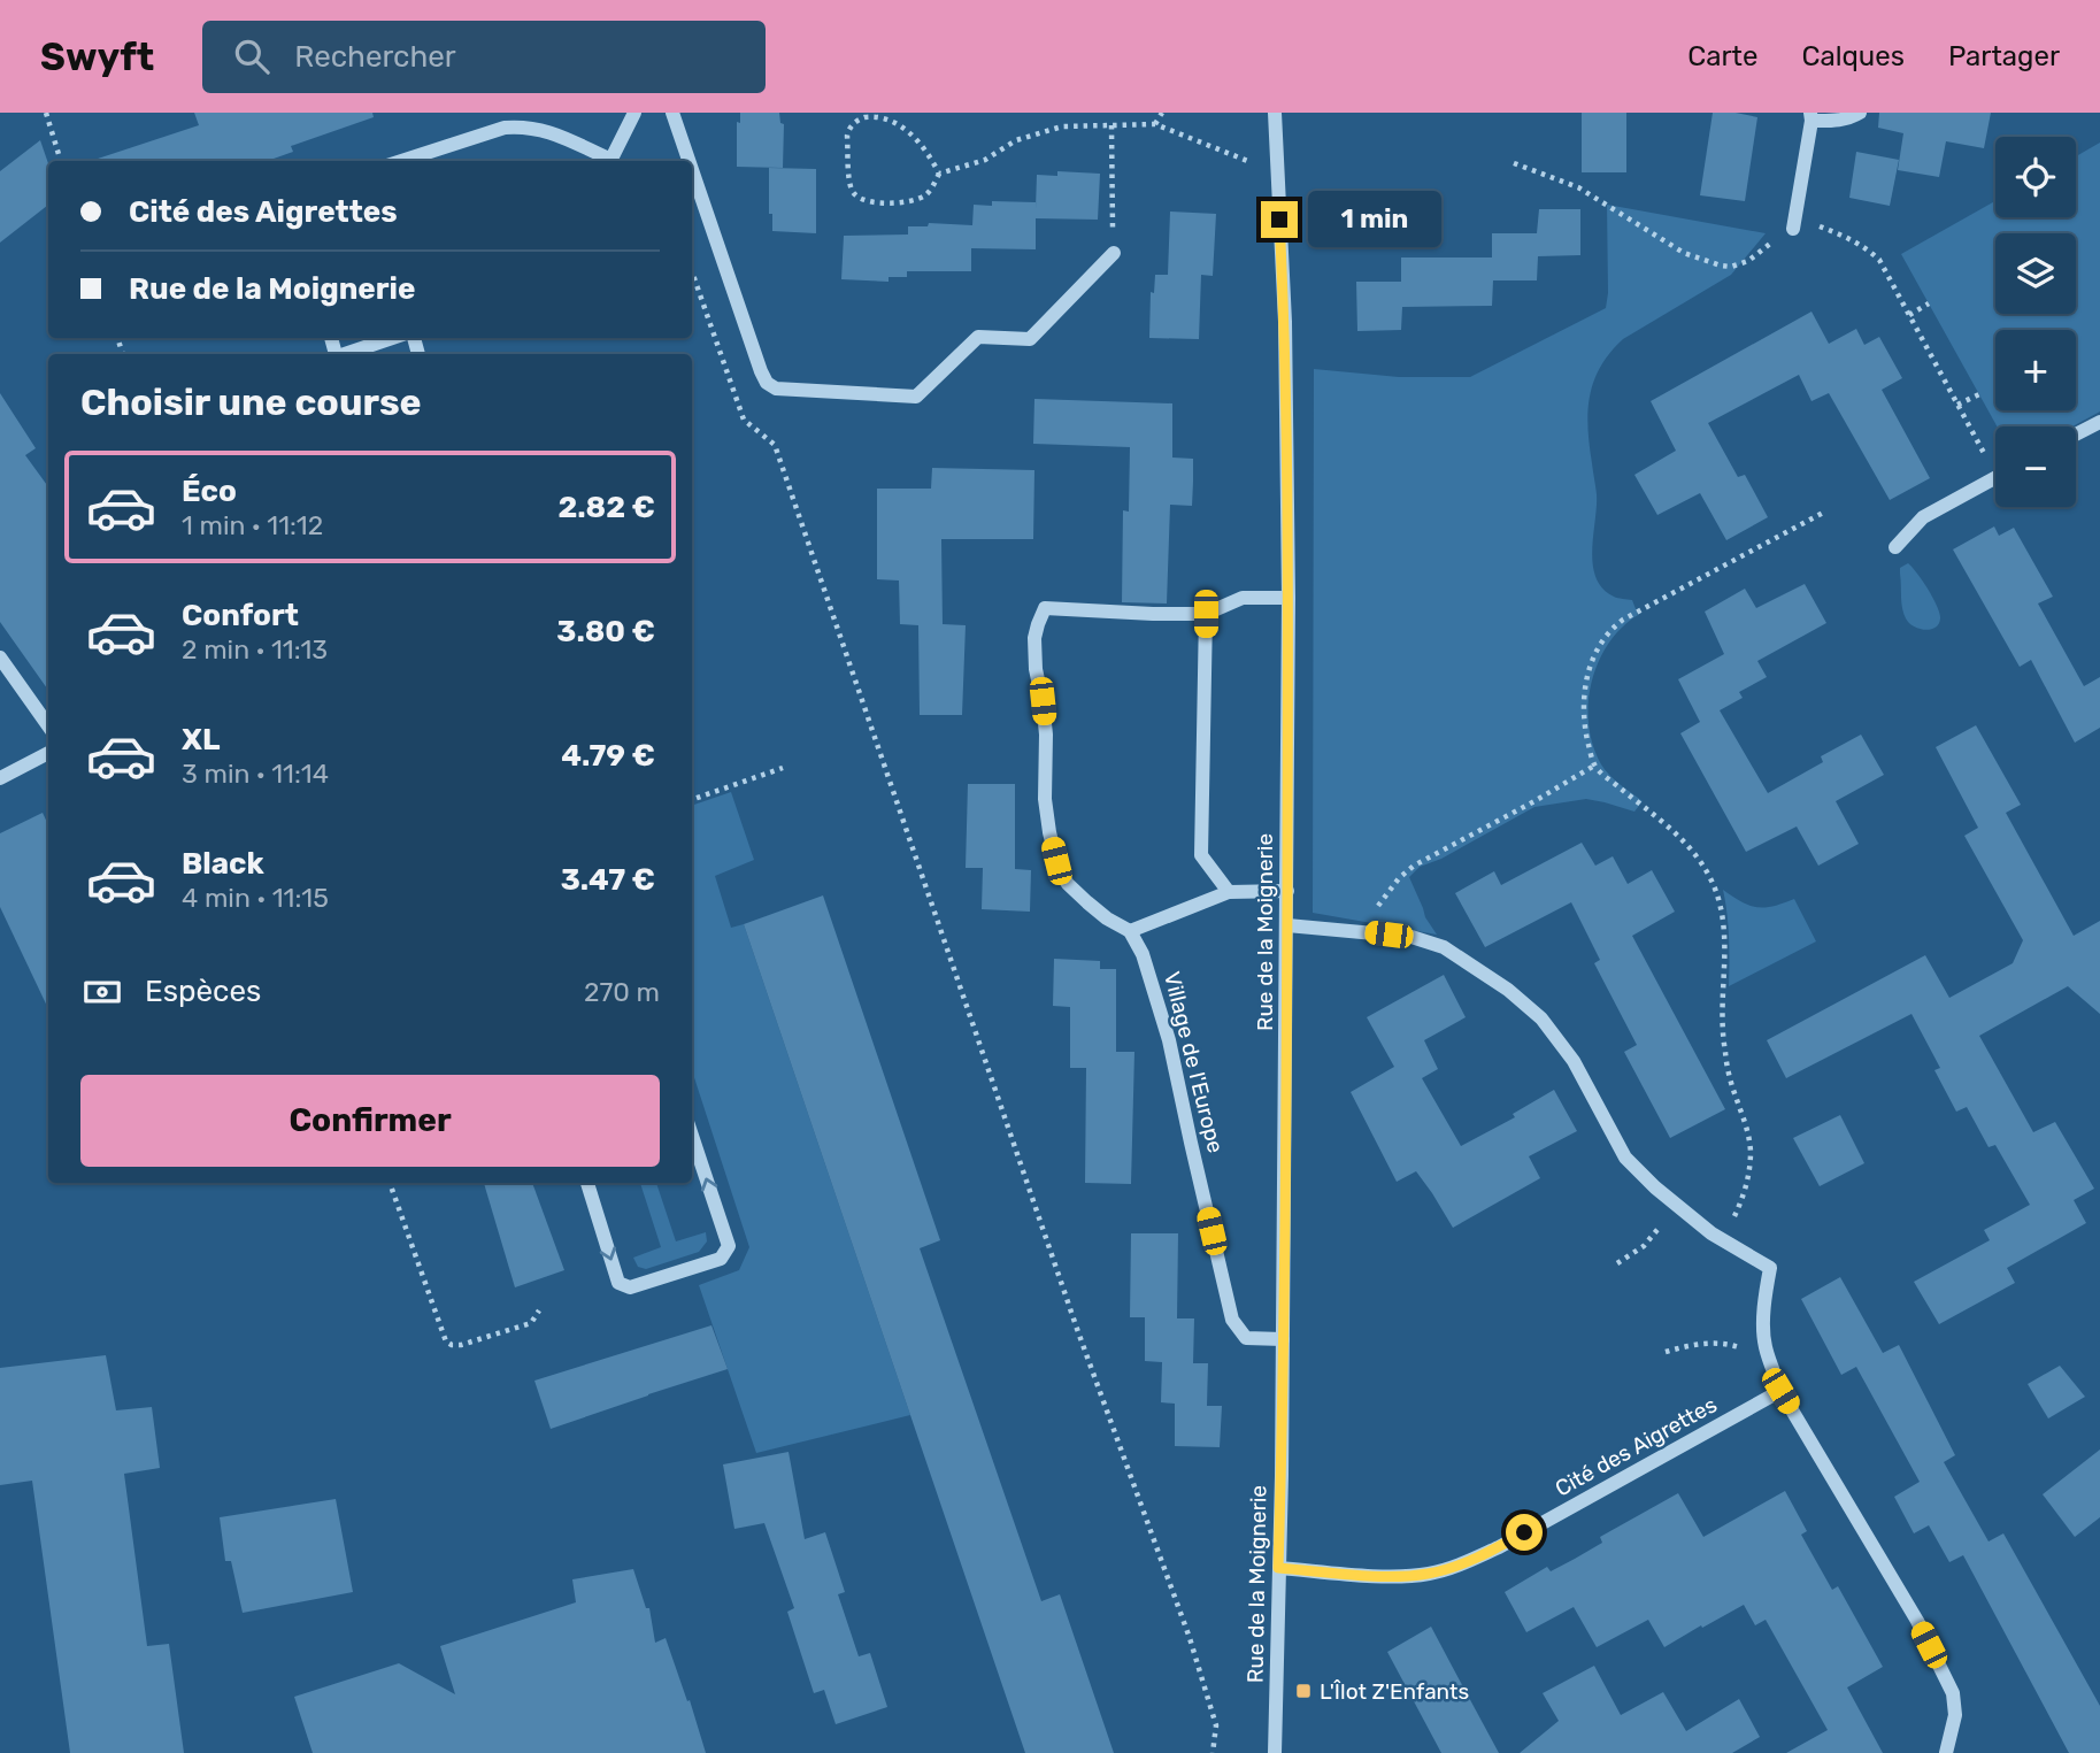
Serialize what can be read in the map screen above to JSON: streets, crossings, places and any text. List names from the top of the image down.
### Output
{
  "streets": {
    "street": ["Rue de la Moignerie", "Village de l'Europe", "Cité des Aigrettes"]
  },
  "crossings": [
    ["Rue de la Moignerie", "Village de l'Europe"],
    ["Rue de la Moignerie", "Cité des Aigrettes"]
  ],
  "places": {
    "transit": ["L'Îlot Z'Enfants"]
  },
  "page": {
    "header": "Swyft",
    "search": "Rechercher",
    "nav": ["Carte", "Calques", "Partager"],
    "map_buttons": ["+", "−"],
    "banner": ["Cité des Aigrettes", "Rue de la Moignerie"],
    "bubble": "1 min",
    "heading": "Choisir une course",
    "list": [
      {
        "name": "Éco",
        "note": "1 min · 11:12",
        "value": "2.82 €"
      },
      {
        "name": "Confort",
        "note": "2 min · 11:13",
        "value": "3.80 €"
      },
      {
        "name": "XL",
        "note": "3 min · 11:14",
        "value": "4.79 €"
      },
      {
        "name": "Black",
        "note": "4 min · 11:15",
        "value": "3.47 €"
      }
    ],
    "pay": ["Espèces", "270 m"],
    "buttons": "Confirmer"
  }
}
